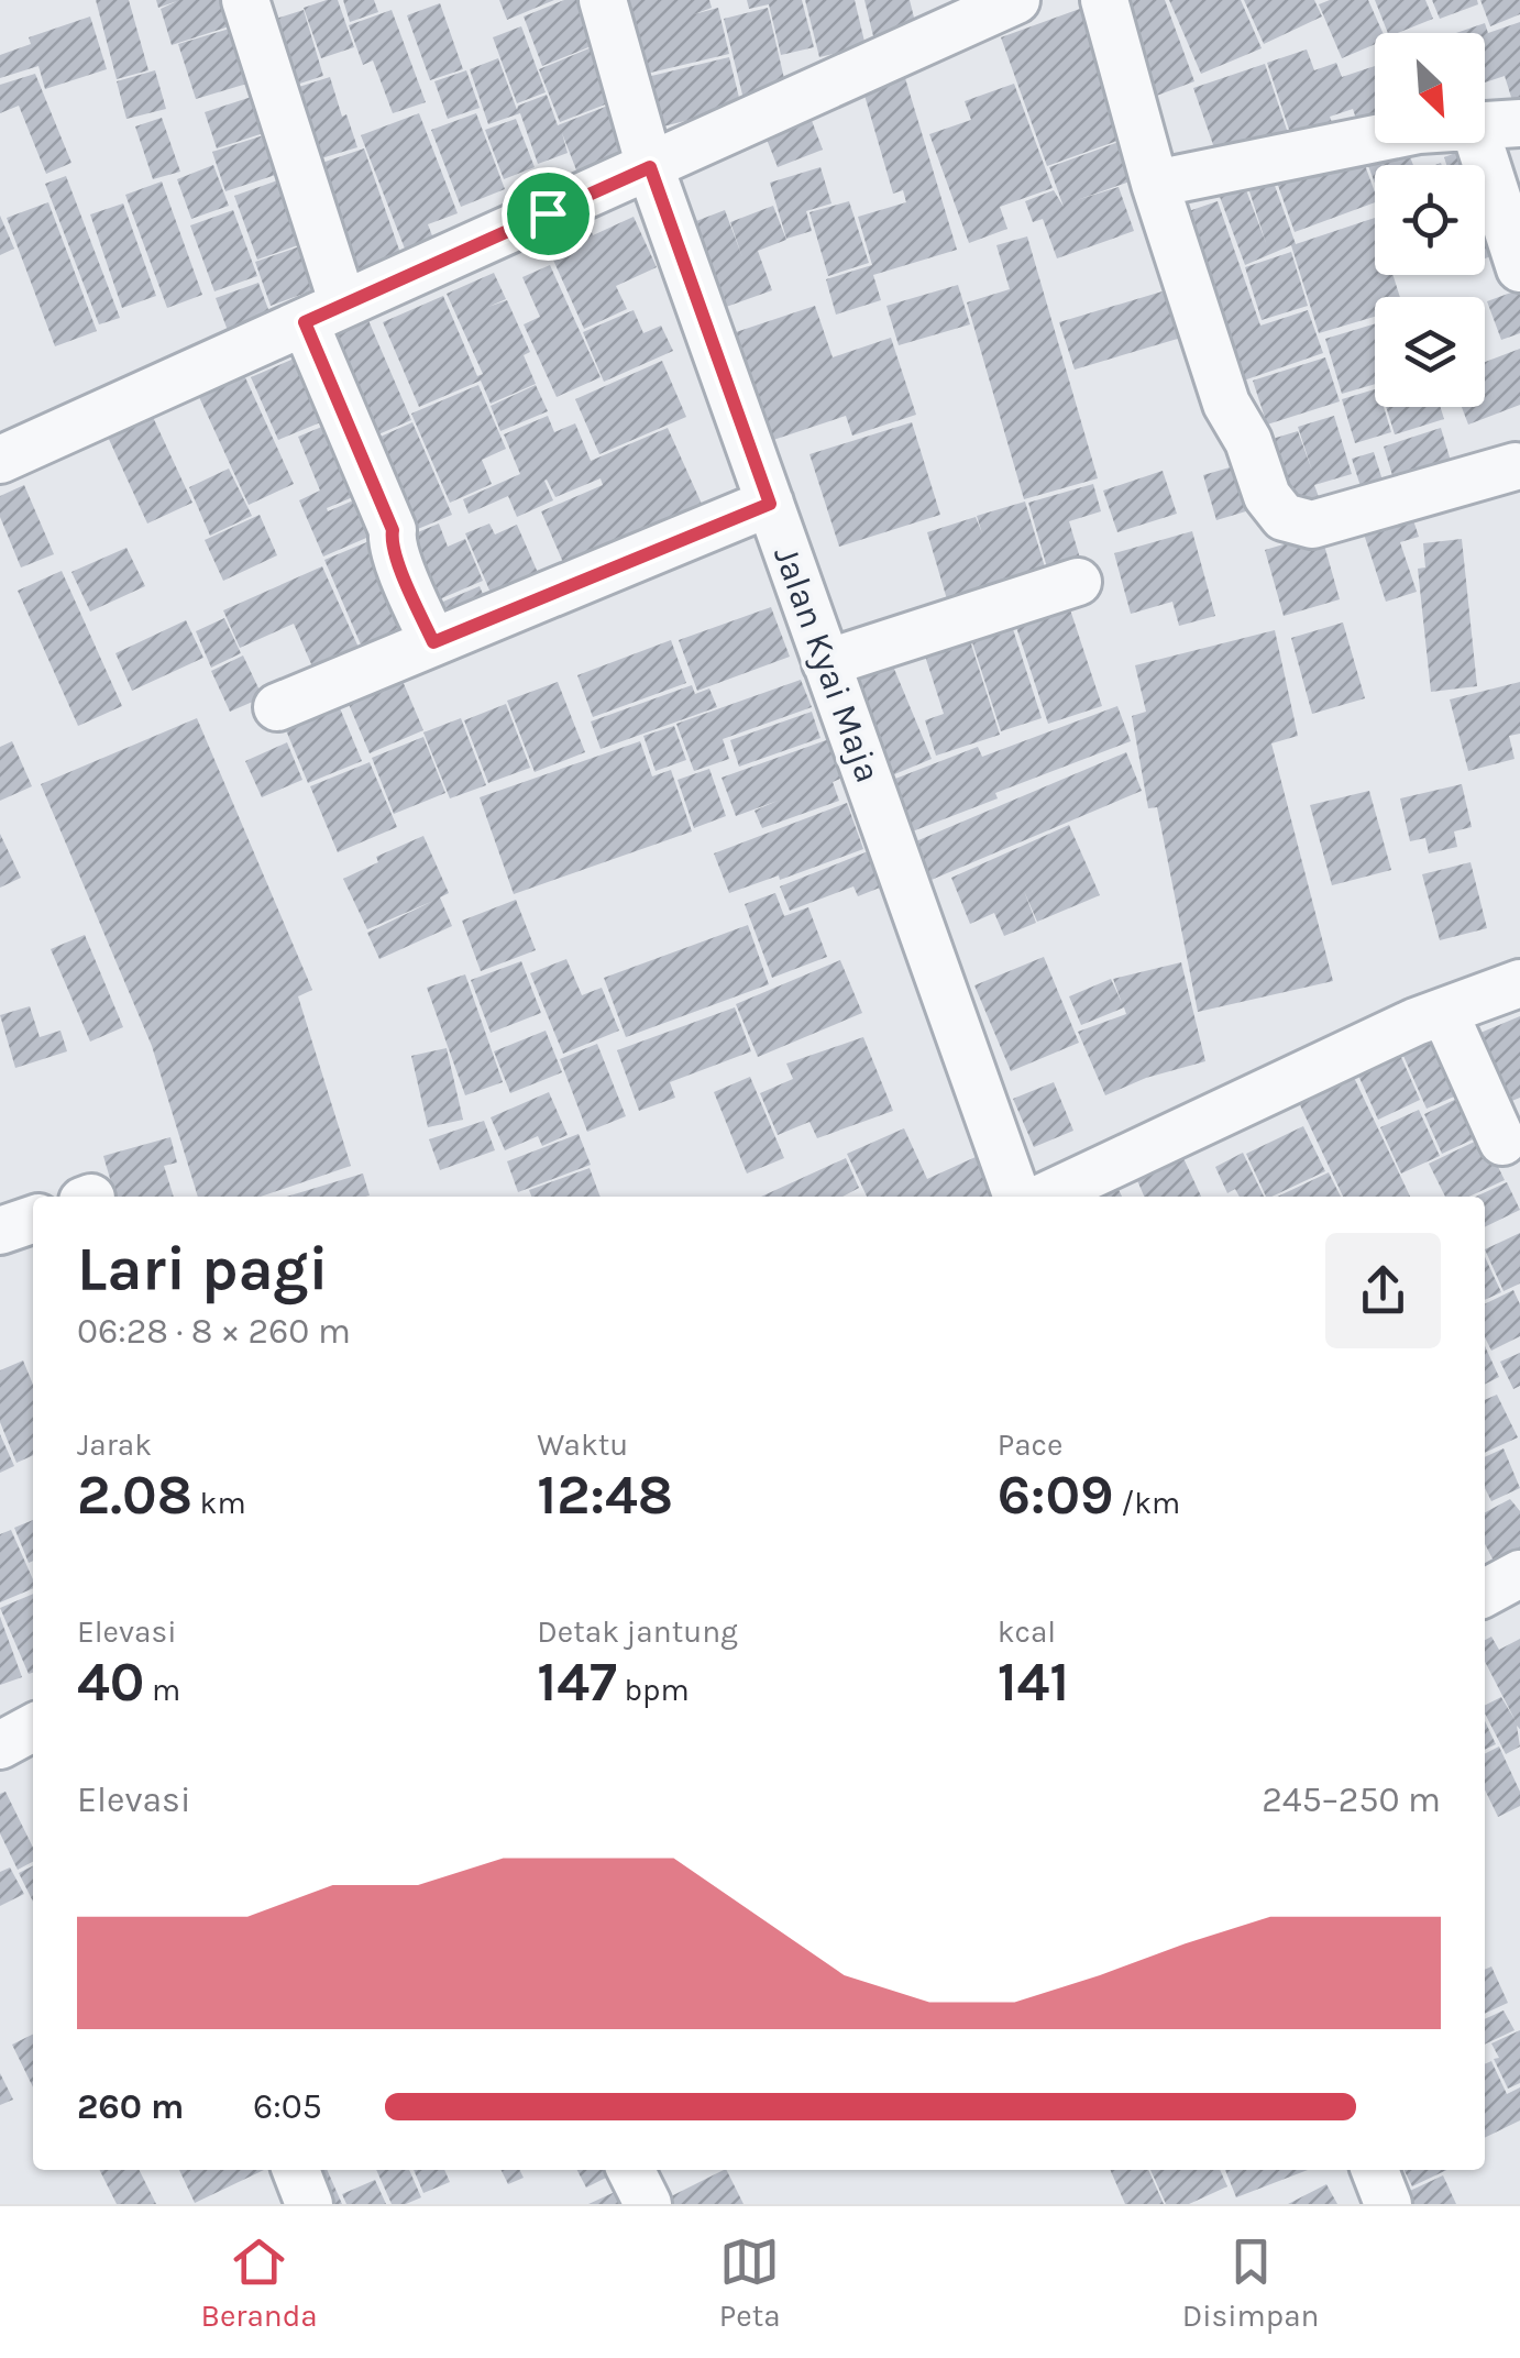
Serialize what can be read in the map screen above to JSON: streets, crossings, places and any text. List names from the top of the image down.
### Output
{
  "streets": {
    "street": ["Jalan Kyai Maja"]
  },
  "north": "bottom right",
  "page": {
    "heading": ["Lari pagi", "06:28 · 8 × 260 m"],
    "stats": [
      ["Jarak", "2.08 km"],
      ["Waktu", "12:48"],
      ["Pace", "6:09 /km"],
      ["Elevasi", "40 m"],
      ["Detak jantung", "147 bpm"],
      ["kcal", "141"]
    ],
    "chart": ["Elevasi", "245–250 m"],
    "list": [
      {
        "name": "260 m",
        "note": "6:05"
      }
    ],
    "tabs": ["Beranda", "Peta", "Disimpan"]
  }
}
